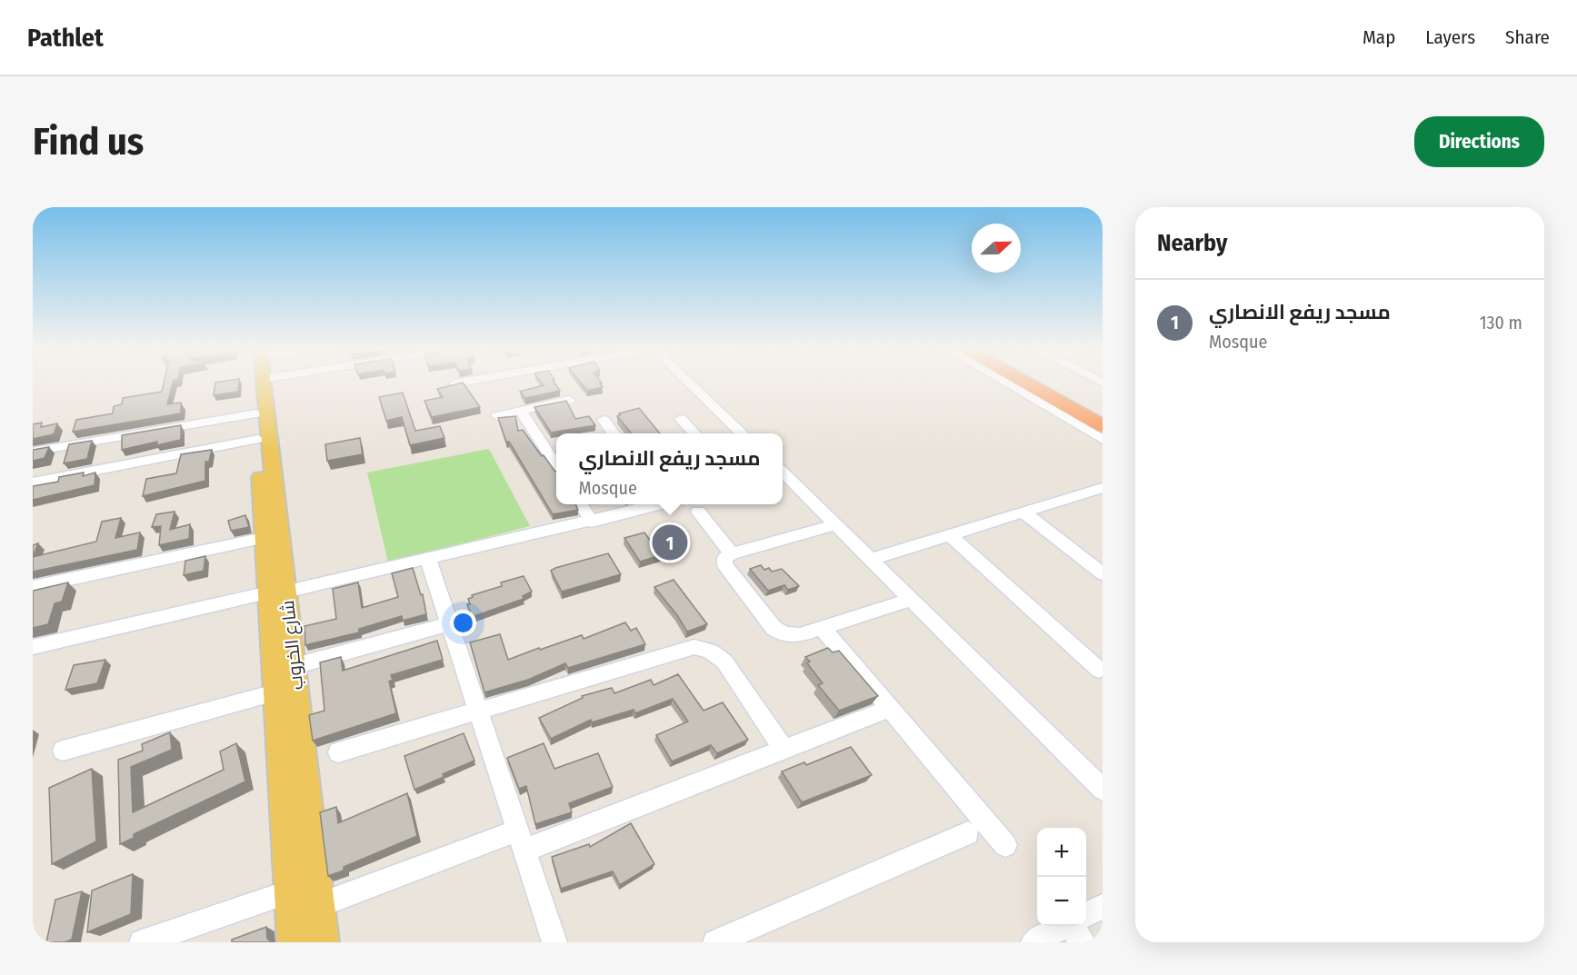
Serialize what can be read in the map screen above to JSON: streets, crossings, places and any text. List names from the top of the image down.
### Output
{
  "streets": {
    "main road": ["شارع الخروب"]
  },
  "north": "right",
  "page": {
    "header": "Pathlet",
    "nav": ["Map", "Layers", "Share"],
    "buttons": "Directions",
    "title": "Find us",
    "heading": "Nearby",
    "list": [
      {
        "mark": "1",
        "name": "مسجد ريفع الانصاري",
        "note": "Mosque",
        "value": "130 m"
      }
    ],
    "popup": ["مسجد ريفع الانصاري", "Mosque"],
    "pins": "1",
    "map_buttons": ["+", "−"]
  }
}
